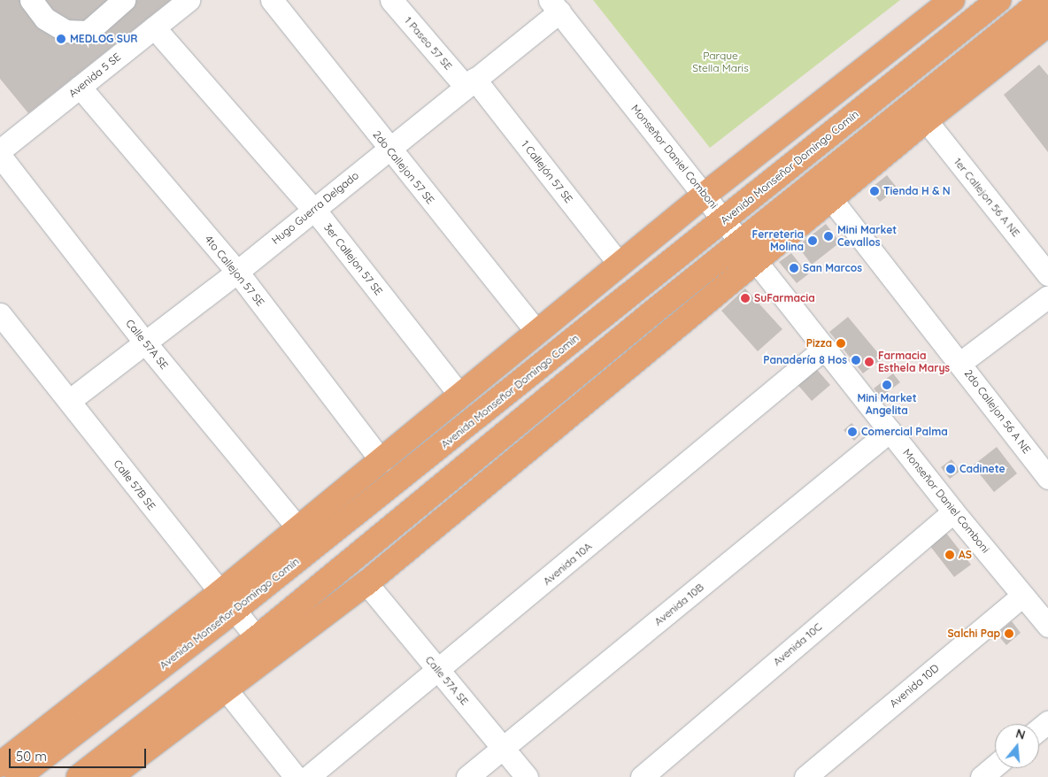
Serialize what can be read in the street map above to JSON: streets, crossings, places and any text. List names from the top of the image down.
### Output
{
  "streets": {
    "main road": ["Avenida Monseñor Domingo Comín"],
    "street": [
      "1 Paseo 57 SE",
      "Avenida 5 SE",
      "Monseñor Daniel Comboni",
      "2do Callejon 57 SE",
      "1 Callejón 57 SE",
      "1er Callejon 56 A NE",
      "Hugo Guerra Delgado",
      "3er Callejon 57 SE",
      "4to Callejon 57 SE",
      "Calle 57A SE",
      "2do Callejon 56 A NE",
      "Calle 57B SE",
      "Avenida 10A",
      "Avenida 10B",
      "Avenida 10C",
      "Avenida 10D"
    ]
  },
  "crossings": [
    ["1 Paseo 57 SE", "1 Callejón 57 SE"],
    ["1 Paseo 57 SE", "Hugo Guerra Delgado"],
    ["Avenida 5 SE", "3er Callejon 57 SE"],
    ["Avenida 5 SE", "4to Callejon 57 SE"],
    ["Monseñor Daniel Comboni", "Avenida Monseñor Domingo Comín"],
    ["Monseñor Daniel Comboni", "Hugo Guerra Delgado"],
    ["Monseñor Daniel Comboni", "Avenida 10A"],
    ["Monseñor Daniel Comboni", "Avenida 10B"],
    ["Monseñor Daniel Comboni", "Avenida 10C"],
    ["Monseñor Daniel Comboni", "Avenida 10D"],
    ["2do Callejon 57 SE", "Avenida Monseñor Domingo Comín"],
    ["2do Callejon 57 SE", "Hugo Guerra Delgado"],
    ["Avenida Monseñor Domingo Comín", "1 Callejón 57 SE"],
    ["Avenida Monseñor Domingo Comín", "3er Callejon 57 SE"],
    ["Avenida Monseñor Domingo Comín", "4to Callejon 57 SE"],
    ["Avenida Monseñor Domingo Comín", "Calle 57A SE"],
    ["Avenida Monseñor Domingo Comín", "Calle 57B SE"],
    ["1 Callejón 57 SE", "Hugo Guerra Delgado"],
    ["Hugo Guerra Delgado", "3er Callejon 57 SE"],
    ["Hugo Guerra Delgado", "4to Callejon 57 SE"],
    ["Hugo Guerra Delgado", "Calle 57A SE"],
    ["Hugo Guerra Delgado", "Calle 57B SE"],
    ["Calle 57A SE", "Avenida 10A"],
    ["Calle 57A SE", "Avenida 10B"]
  ],
  "parks": ["Parque Stella Maris"],
  "places": [
    "MEDLOG SUR",
    "Tienda H & N",
    "Mini Market Cevallos",
    "Ferreteria Molina",
    "San Marcos",
    "SuFarmacia",
    "Pizza",
    "Panadería 8 Hos",
    "Farmacia Esthela Marys",
    "Mini Market Angelita",
    "Comercial Palma",
    "Cadinete",
    "AS",
    "Salchi Pap"
  ],
  "scale_bar": "50 m",
  "north": "top"
}
